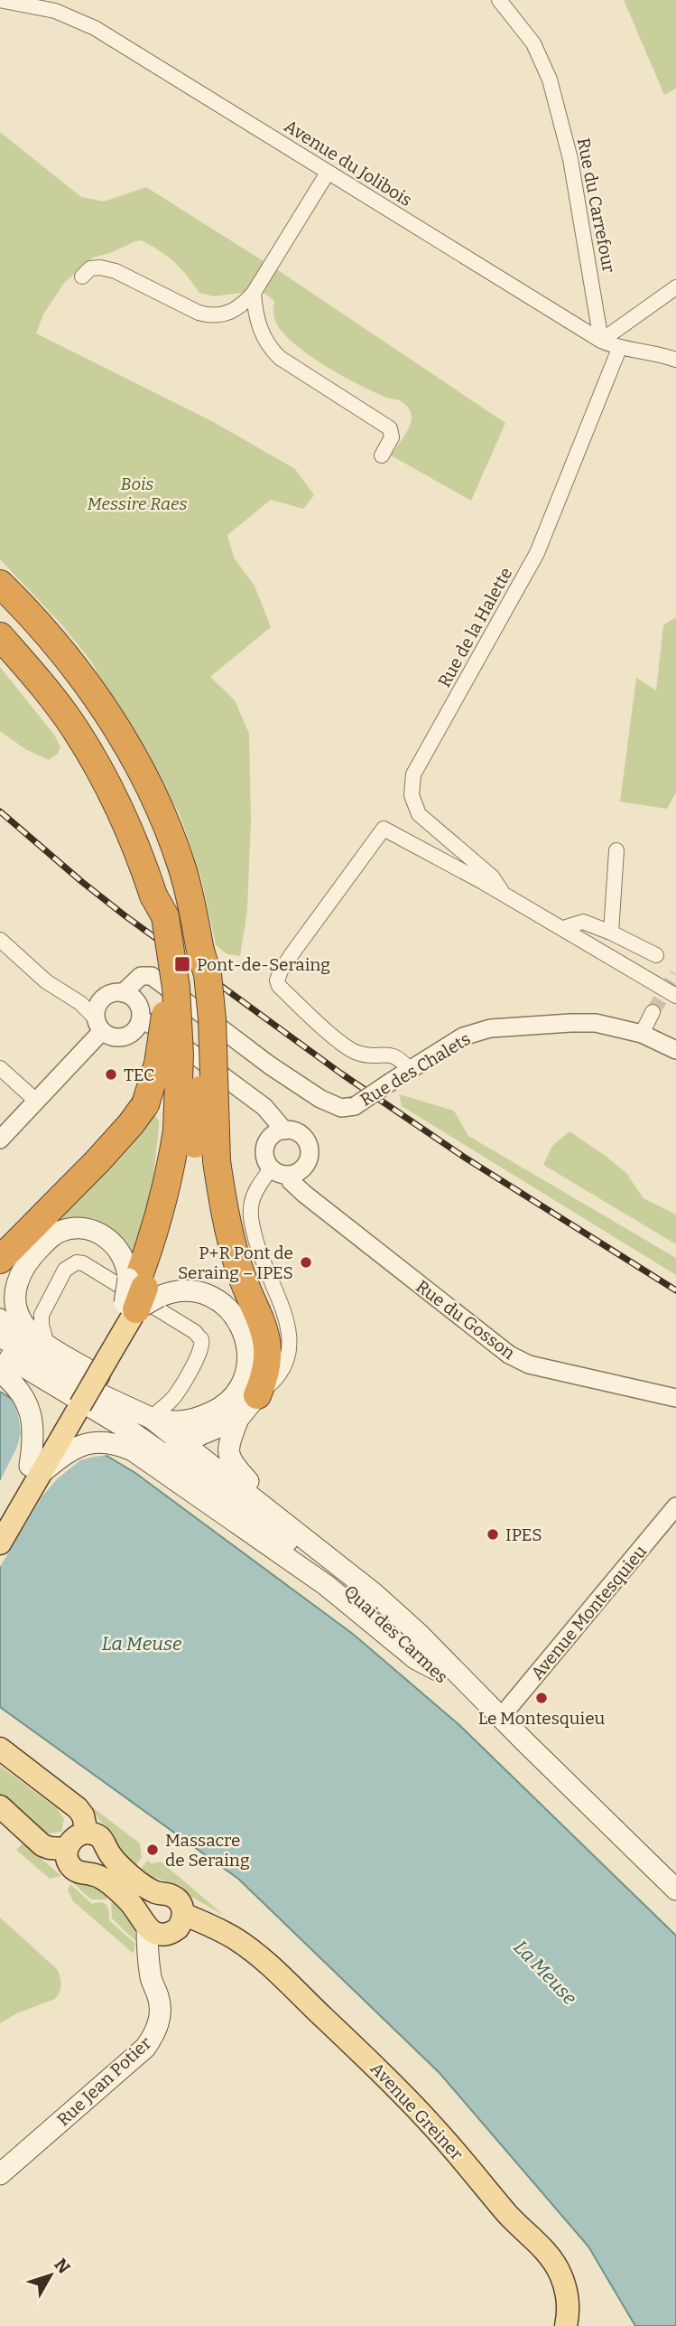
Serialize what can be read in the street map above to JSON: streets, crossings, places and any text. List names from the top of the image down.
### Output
{
  "streets": {
    "main road": ["Quai des Carmes", "Rue Jean Potier", "Avenue Greiner"],
    "street": [
      "Avenue du Jolibois",
      "Rue du Carrefour",
      "Rue de la Halette",
      "Rue des Chalets",
      "Rue du Gosson",
      "Avenue Montesquieu"
    ]
  },
  "crossings": [
    ["Avenue du Jolibois", "Rue du Carrefour"],
    ["Avenue du Jolibois", "Rue de la Halette"],
    ["Avenue Montesquieu", "Quai des Carmes"],
    ["Rue Jean Potier", "Avenue Greiner"]
  ],
  "water": ["La Meuse"],
  "parks": ["Bois Messire Raes"],
  "places": {
    "transit": ["Pont-de-Seraing"],
    "other": [
      "TEC",
      "P+R Pont de Seraing – IPES",
      "IPES",
      "Le Montesquieu",
      "Massacre de Seraing"
    ]
  },
  "north": "top right"
}
